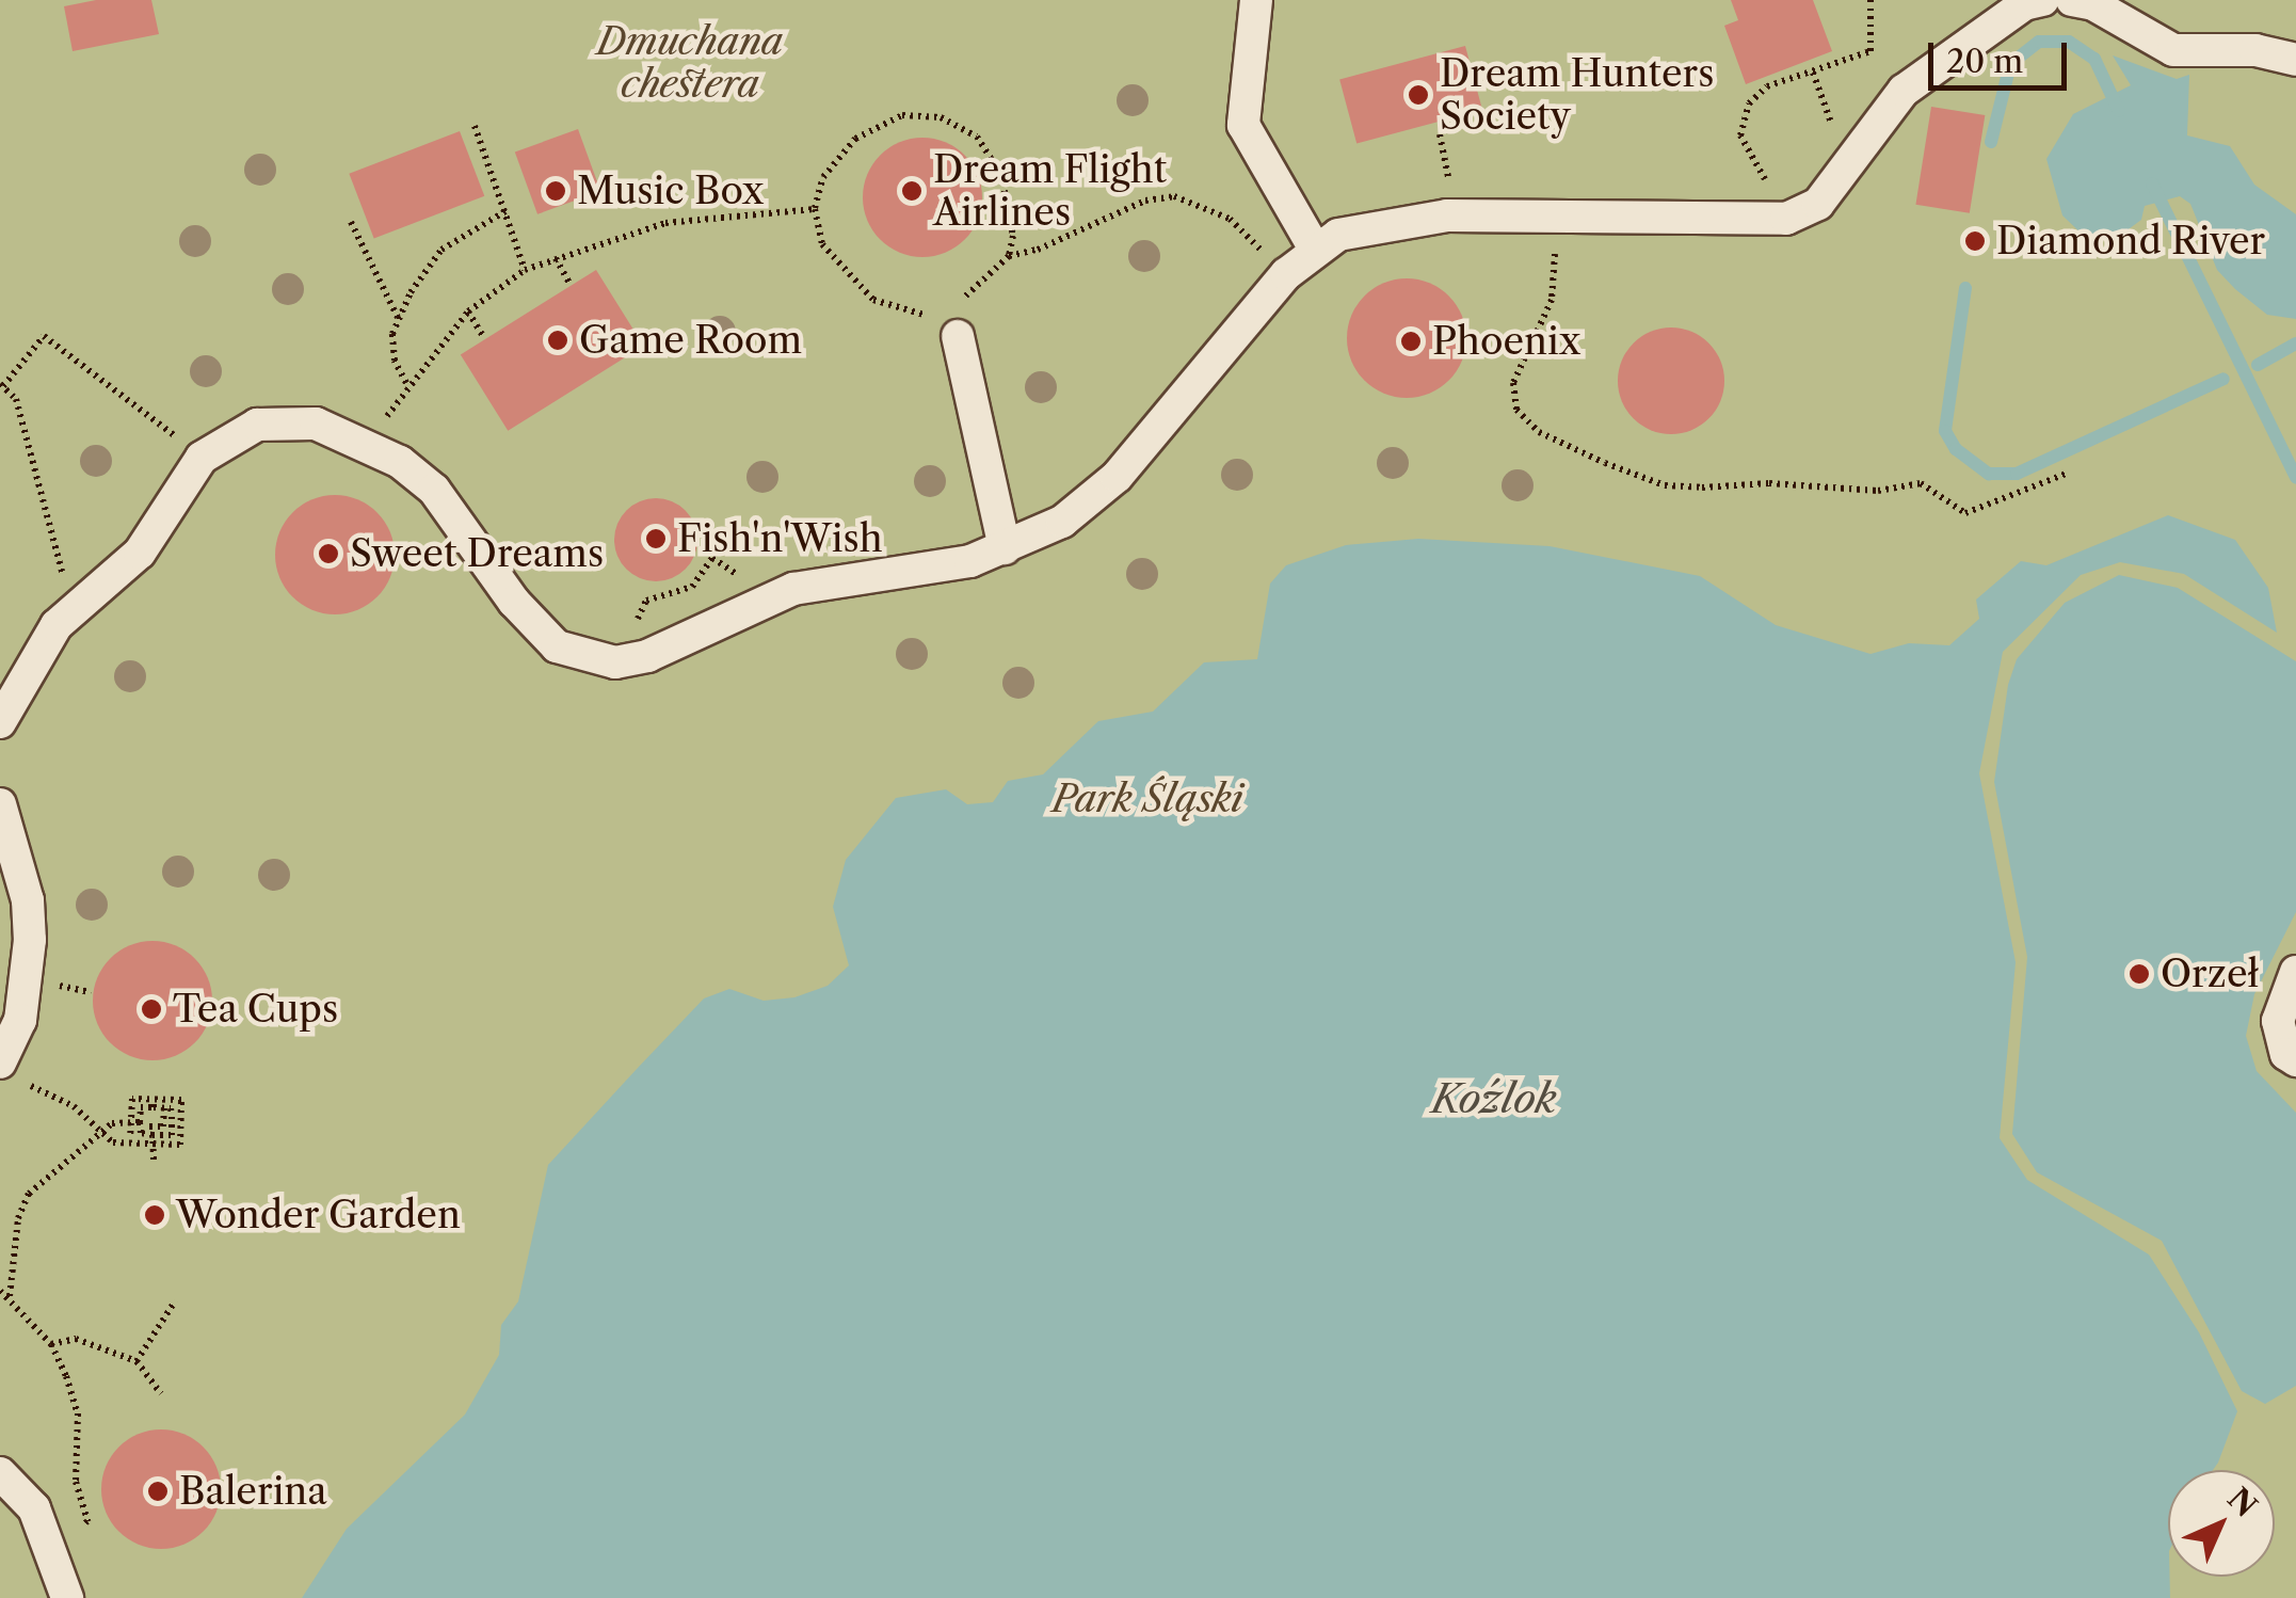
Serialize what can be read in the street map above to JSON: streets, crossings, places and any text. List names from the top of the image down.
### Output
{
  "water": ["Koźlok"],
  "parks": ["Dmuchana chestera", "Park Śląski"],
  "places": [
    "Dream Hunters Society",
    "Music Box",
    "Dream Flight Airlines",
    "Diamond River",
    "Game Room",
    "Phoenix",
    "Fish'n'Wish",
    "Sweet Dreams",
    "Orzeł",
    "Tea Cups",
    "Wonder Garden",
    "Balerina"
  ],
  "scale_bar": "20 m",
  "north": "top right"
}
